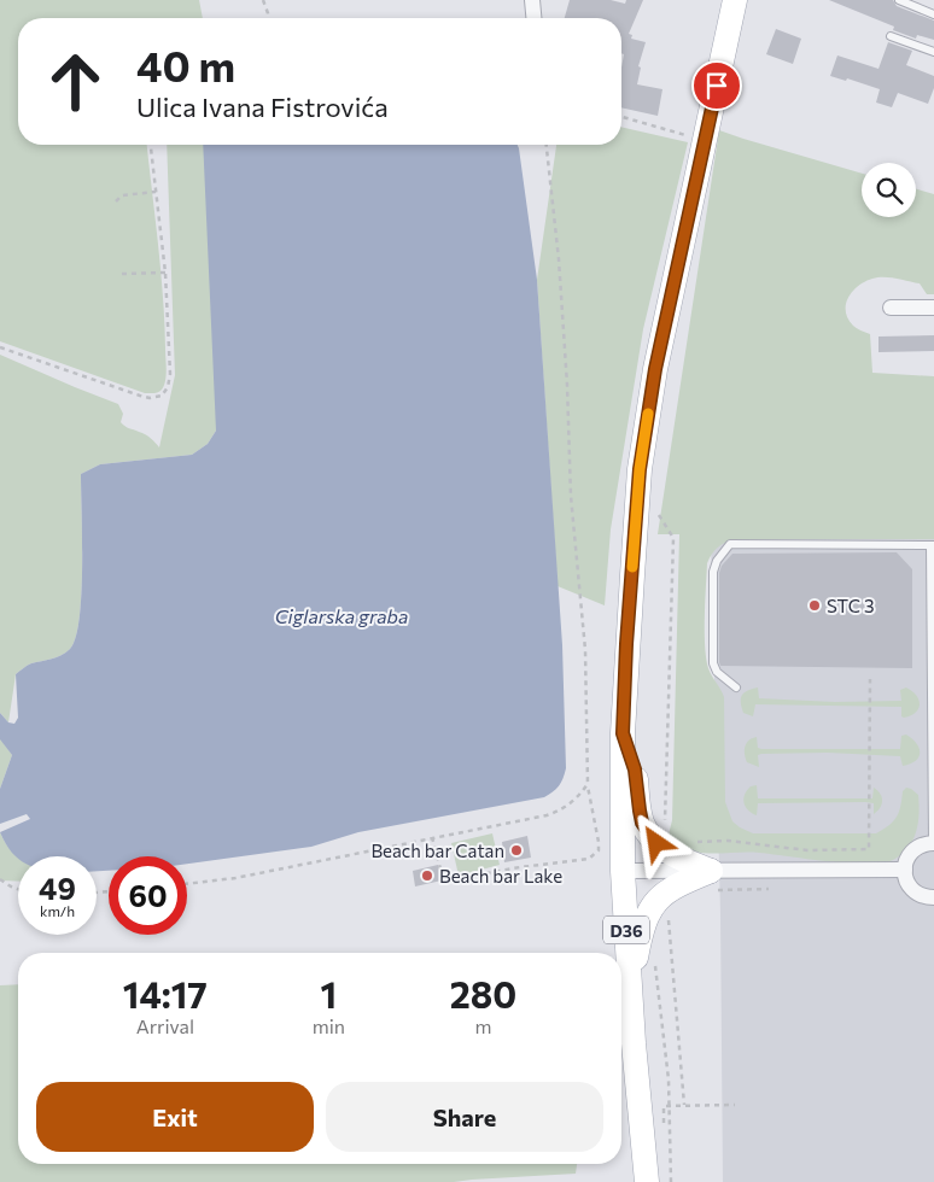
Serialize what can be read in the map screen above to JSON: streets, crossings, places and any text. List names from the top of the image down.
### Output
{
  "streets": {
    "main road": ["D36"]
  },
  "water": ["Ciglarska graba"],
  "places": ["STC 3", "Beach bar Catan", "Beach bar Lake"],
  "page": {
    "turn": ["40 m", "Ulica Ivana Fistrovića"],
    "speed": "49 km/h",
    "limit": "60",
    "eta": [
      "14:17",
      "Arrival",
      "1",
      "min",
      "280",
      "m"
    ],
    "buttons": ["Exit", "Share"]
  }
}
